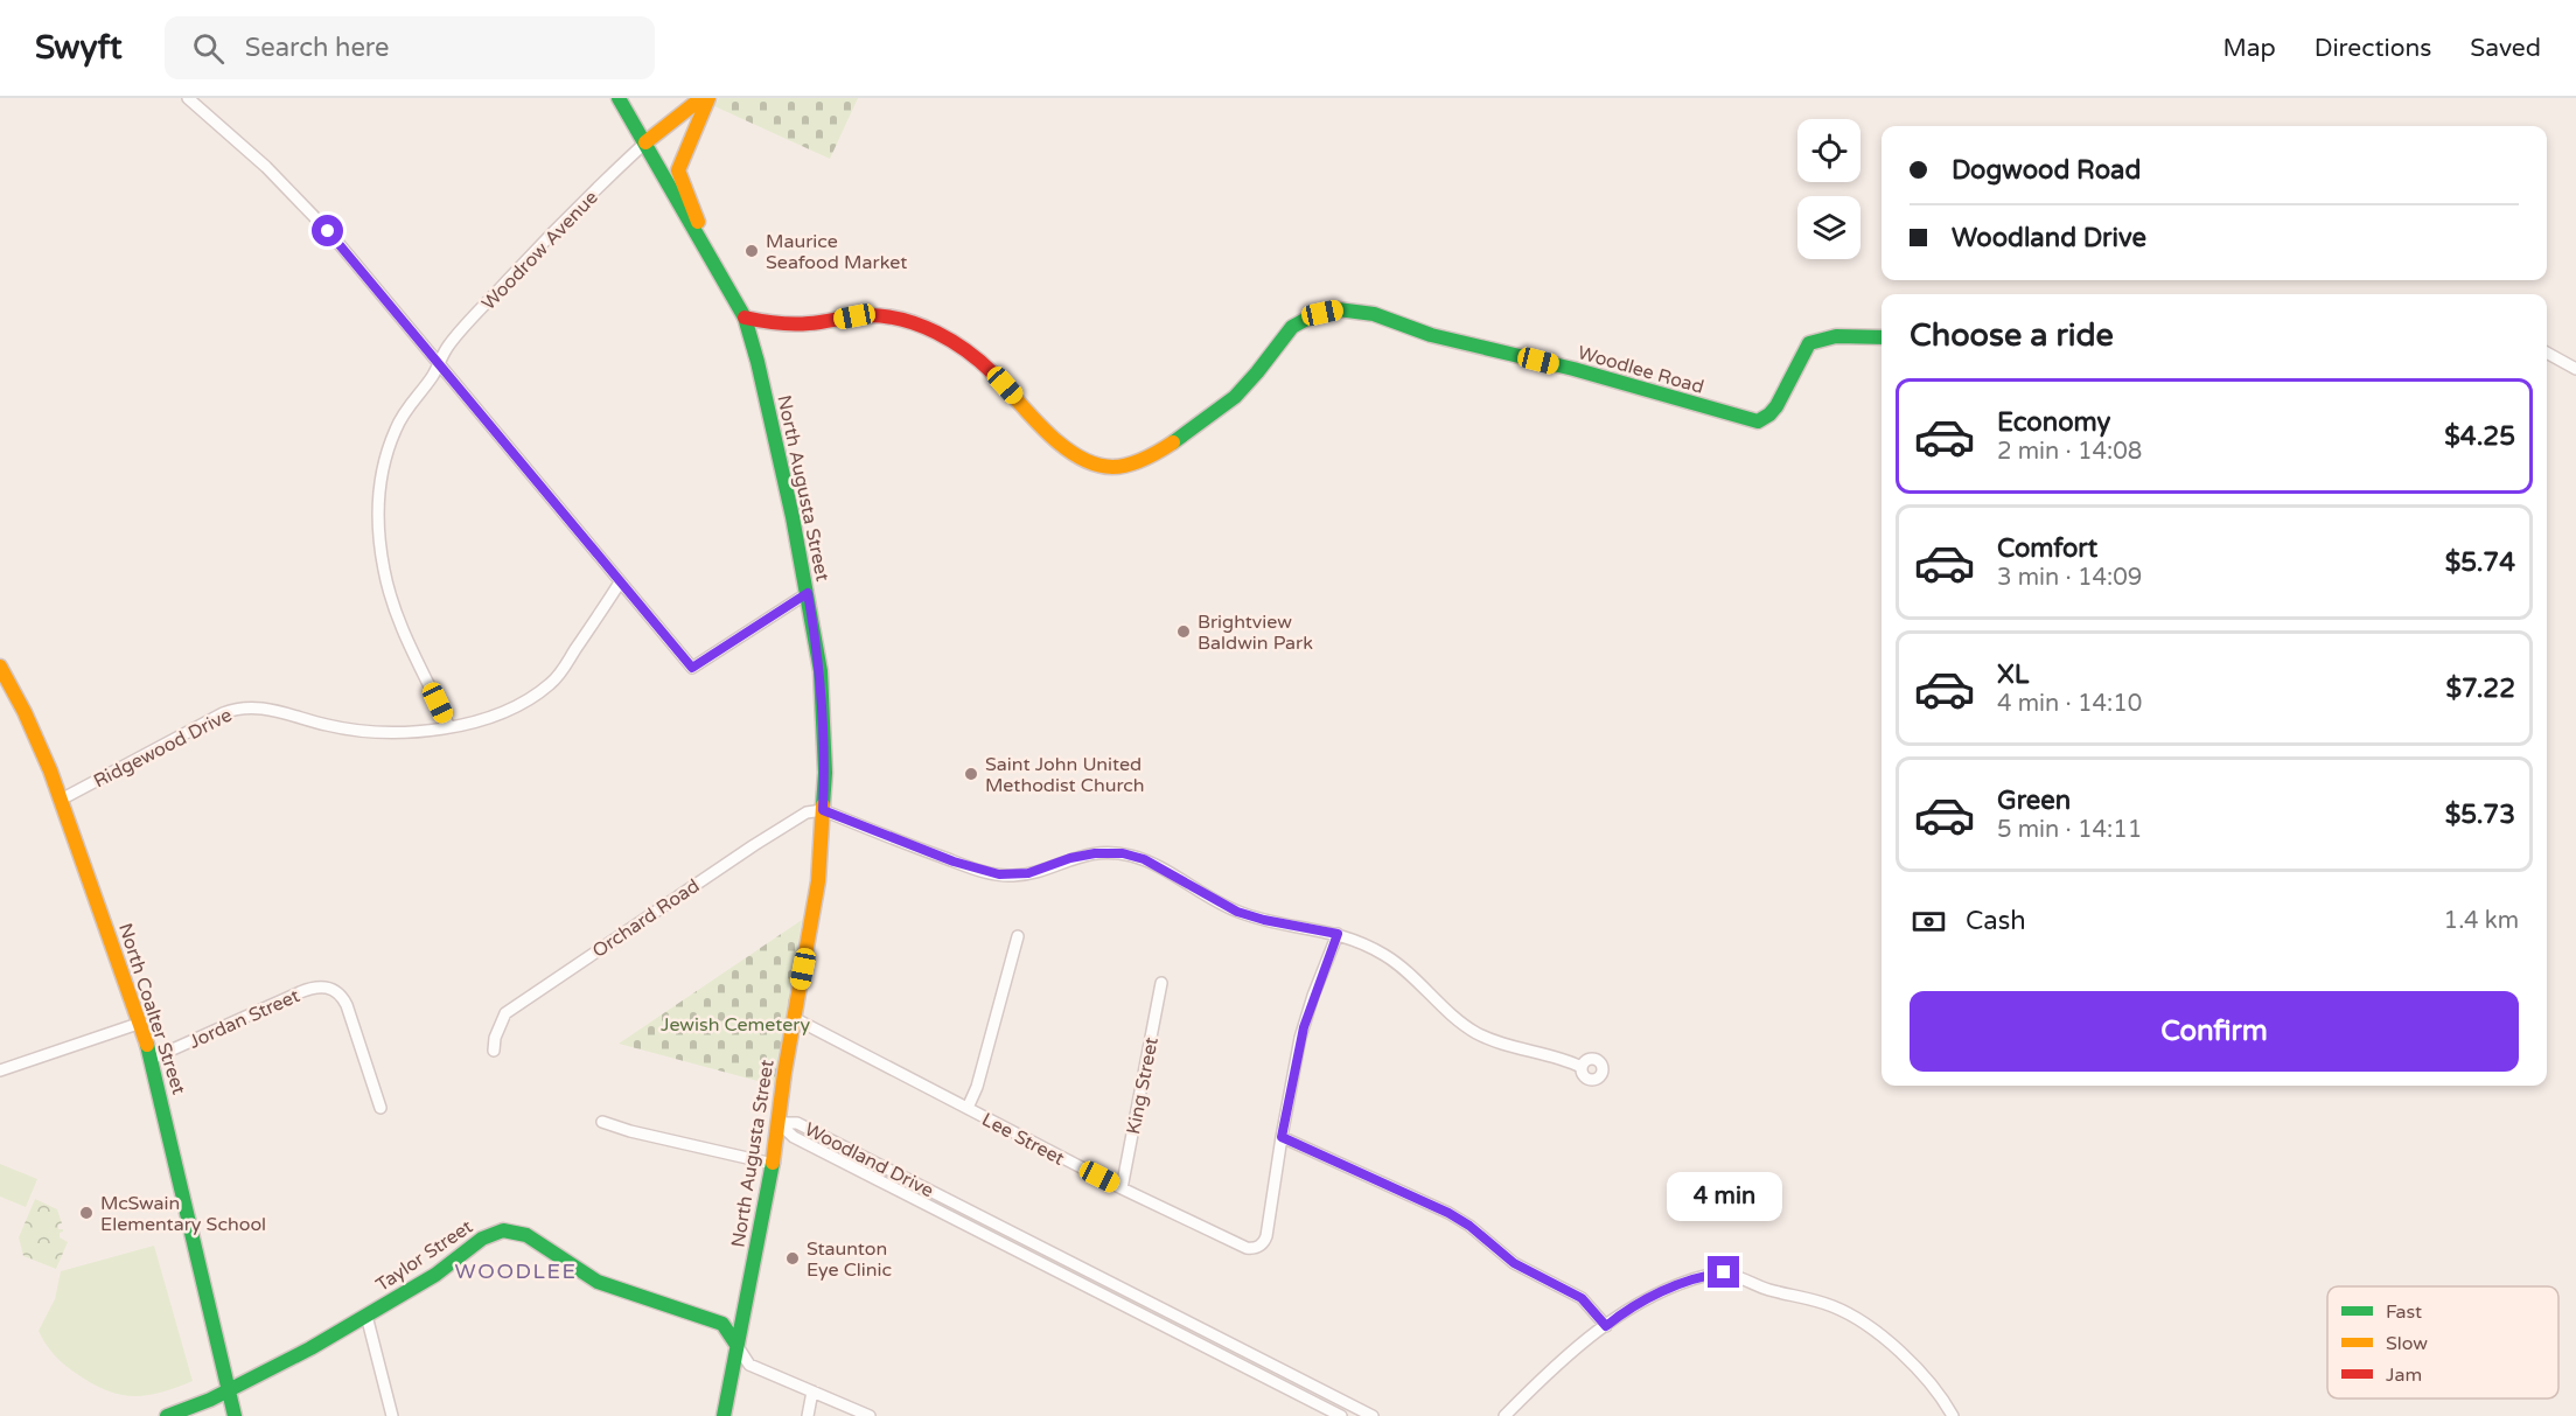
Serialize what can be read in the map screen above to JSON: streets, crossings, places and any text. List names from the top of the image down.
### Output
{
  "streets": {
    "street": [
      "Woodrow Avenue",
      "Woodlee Road",
      "North Augusta Street",
      "Ridgewood Drive",
      "Orchard Road",
      "North Coalter Street",
      "Jordan Street",
      "King Street",
      "Lee Street",
      "Woodland Drive",
      "Taylor Street"
    ]
  },
  "crossings": [
    ["Woodrow Avenue", "North Augusta Street"],
    ["Woodrow Avenue", "Ridgewood Drive"],
    ["Woodlee Road", "North Augusta Street"],
    ["North Augusta Street", "Orchard Road"],
    ["North Augusta Street", "Lee Street"],
    ["North Augusta Street", "Woodland Drive"],
    ["North Augusta Street", "Taylor Street"],
    ["Ridgewood Drive", "North Coalter Street"],
    ["North Coalter Street", "Jordan Street"],
    ["North Coalter Street", "Taylor Street"],
    ["King Street", "Lee Street"]
  ],
  "districts": ["WOODLEE"],
  "parks": ["Jewish Cemetery"],
  "places": [
    "Maurice Seafood Market",
    "Brightview Baldwin Park",
    "Saint John United Methodist Church",
    "McSwain Elementary School",
    "Staunton Eye Clinic"
  ],
  "legend": ["Fast", "Slow", "Jam"],
  "page": {
    "header": "Swyft",
    "search": "Search here",
    "nav": ["Map", "Directions", "Saved"],
    "banner": ["Dogwood Road", "Woodland Drive"],
    "heading": "Choose a ride",
    "list": [
      {
        "name": "Economy",
        "note": "2 min · 14:08",
        "value": "$4.25"
      },
      {
        "name": "Comfort",
        "note": "3 min · 14:09",
        "value": "$5.74"
      },
      {
        "name": "XL",
        "note": "4 min · 14:10",
        "value": "$7.22"
      },
      {
        "name": "Green",
        "note": "5 min · 14:11",
        "value": "$5.73"
      }
    ],
    "pay": ["Cash", "1.4 km"],
    "buttons": "Confirm",
    "bubble": "4 min"
  }
}
